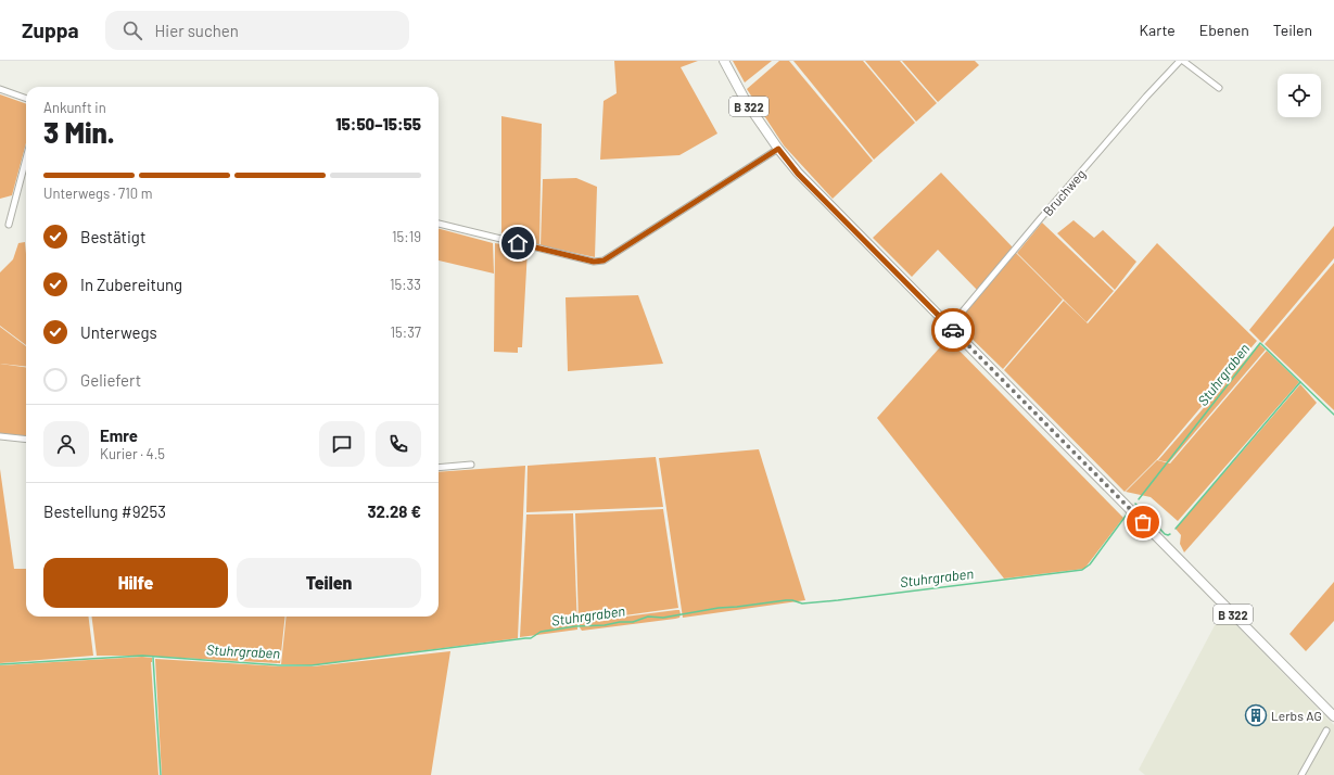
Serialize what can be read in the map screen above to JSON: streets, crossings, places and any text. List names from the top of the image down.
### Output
{
  "streets": {
    "main road": ["B 322"],
    "street": ["Bruchweg"]
  },
  "crossings": [
    ["B 322", "Bruchweg"]
  ],
  "water": ["Stuhrgraben"],
  "places": {
    "building": ["Lerbs AG"]
  },
  "page": {
    "header": "Zuppa",
    "search": "Hier suchen",
    "nav": ["Karte", "Ebenen", "Teilen"],
    "heading": ["3 Min.", "Ankunft in", "15:50–15:55"],
    "panel": [
      "Emre",
      "Kurier · 4.5",
      "Bestellung #9253",
      "32.28 €"
    ],
    "bar": "Unterwegs · 710 m",
    "list": [
      ["Bestätigt", "15:19"],
      ["In Zubereitung", "15:33"],
      ["Unterwegs", "15:37"],
      "Geliefert"
    ],
    "buttons": ["Hilfe", "Teilen"]
  }
}
